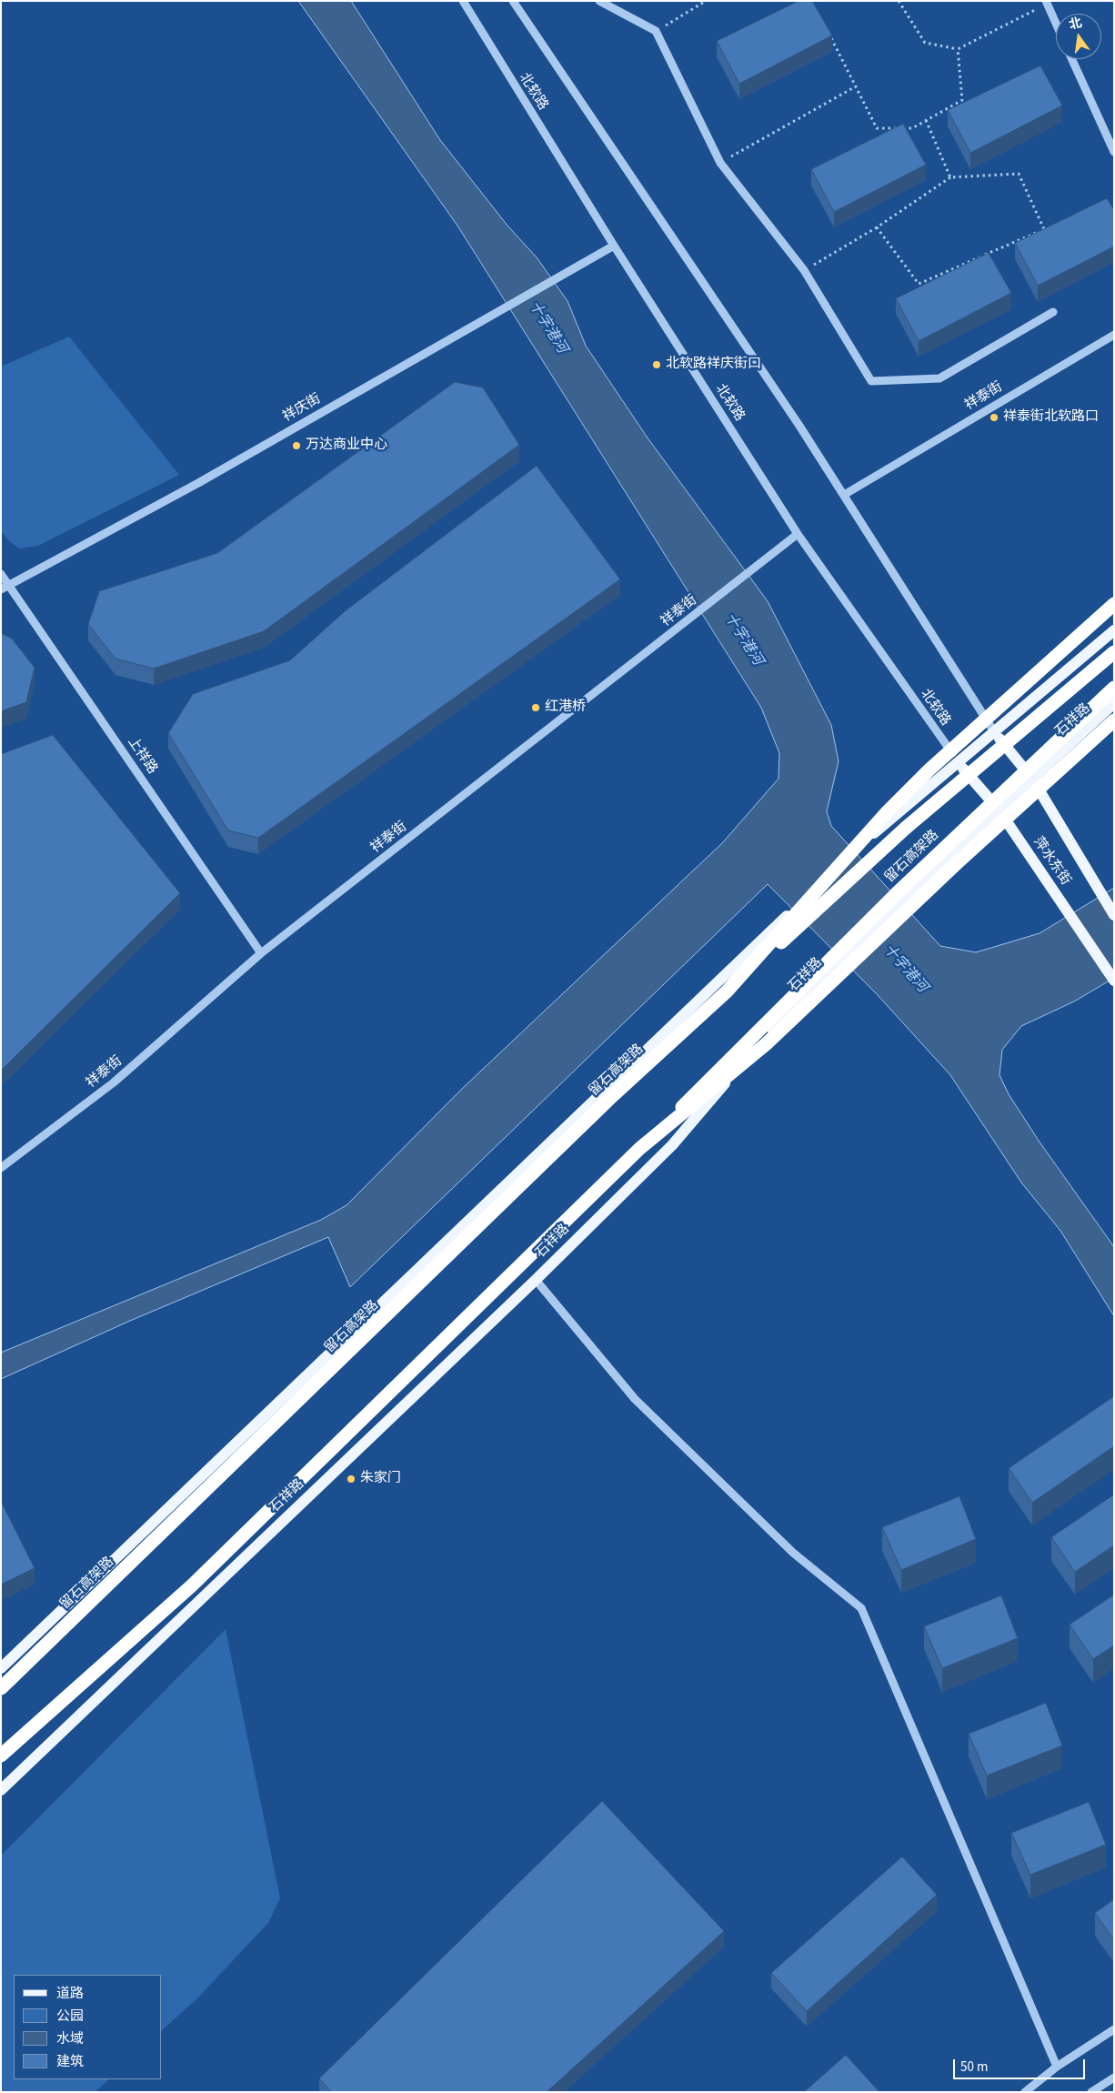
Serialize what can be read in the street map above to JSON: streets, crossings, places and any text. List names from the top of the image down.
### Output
{
  "streets": {
    "highway": ["留石高架路"],
    "main road": ["石祥路", "萍水东街"],
    "street": [
      "北软路",
      "祥泰街",
      "祥庆街",
      "上祥路"
    ]
  },
  "crossings": [
    ["北软路", "祥泰街"],
    ["北软路", "祥庆街"],
    ["北软路", "萍水东街"],
    ["祥泰街", "上祥路"],
    ["祥庆街", "上祥路"],
    ["石祥路", "萍水东街"]
  ],
  "water": ["十字港河"],
  "places": [
    "北软路祥庆街口",
    "祥泰街北软路口",
    "万达商业中心",
    "红港桥",
    "朱家门"
  ],
  "legend": [
    "道路",
    "公园",
    "水域",
    "建筑"
  ],
  "scale_bar": "50 m",
  "north": "top"
}
